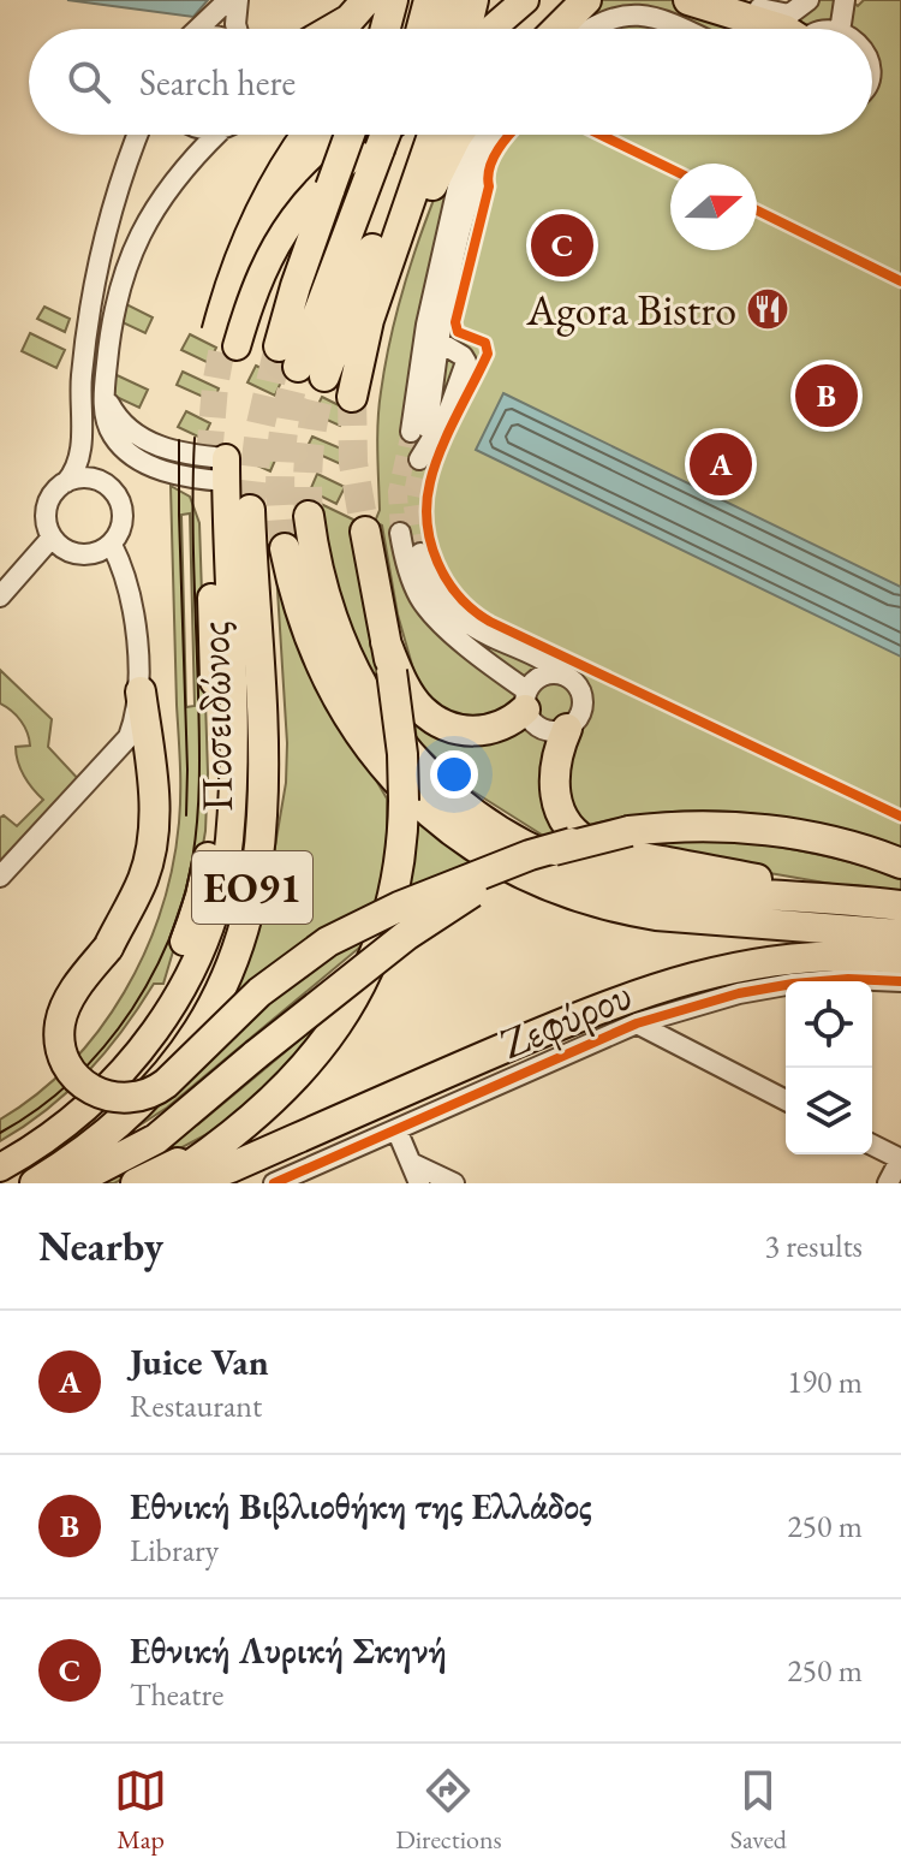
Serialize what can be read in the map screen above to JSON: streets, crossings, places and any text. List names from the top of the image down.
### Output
{
  "streets": {
    "highway": ["Ποσειδώνος", "ΕΟ91"],
    "street": ["Ζεφύρου"]
  },
  "places": {
    "restaurant": ["Agora Bistro"]
  },
  "north": "right",
  "page": {
    "search": "Search here",
    "pins": ["C", "B", "A"],
    "heading": ["Nearby", "3 results"],
    "list": [
      {
        "mark": "A",
        "name": "Juice Van",
        "note": "Restaurant",
        "value": "190 m"
      },
      {
        "mark": "B",
        "name": "Εθνική Βιβλιοθήκη της Ελλάδος",
        "note": "Library",
        "value": "250 m"
      },
      {
        "mark": "C",
        "name": "Εθνική Λυρική Σκηνή",
        "note": "Theatre",
        "value": "250 m"
      }
    ],
    "nav": ["Map", "Directions", "Saved"]
  }
}
